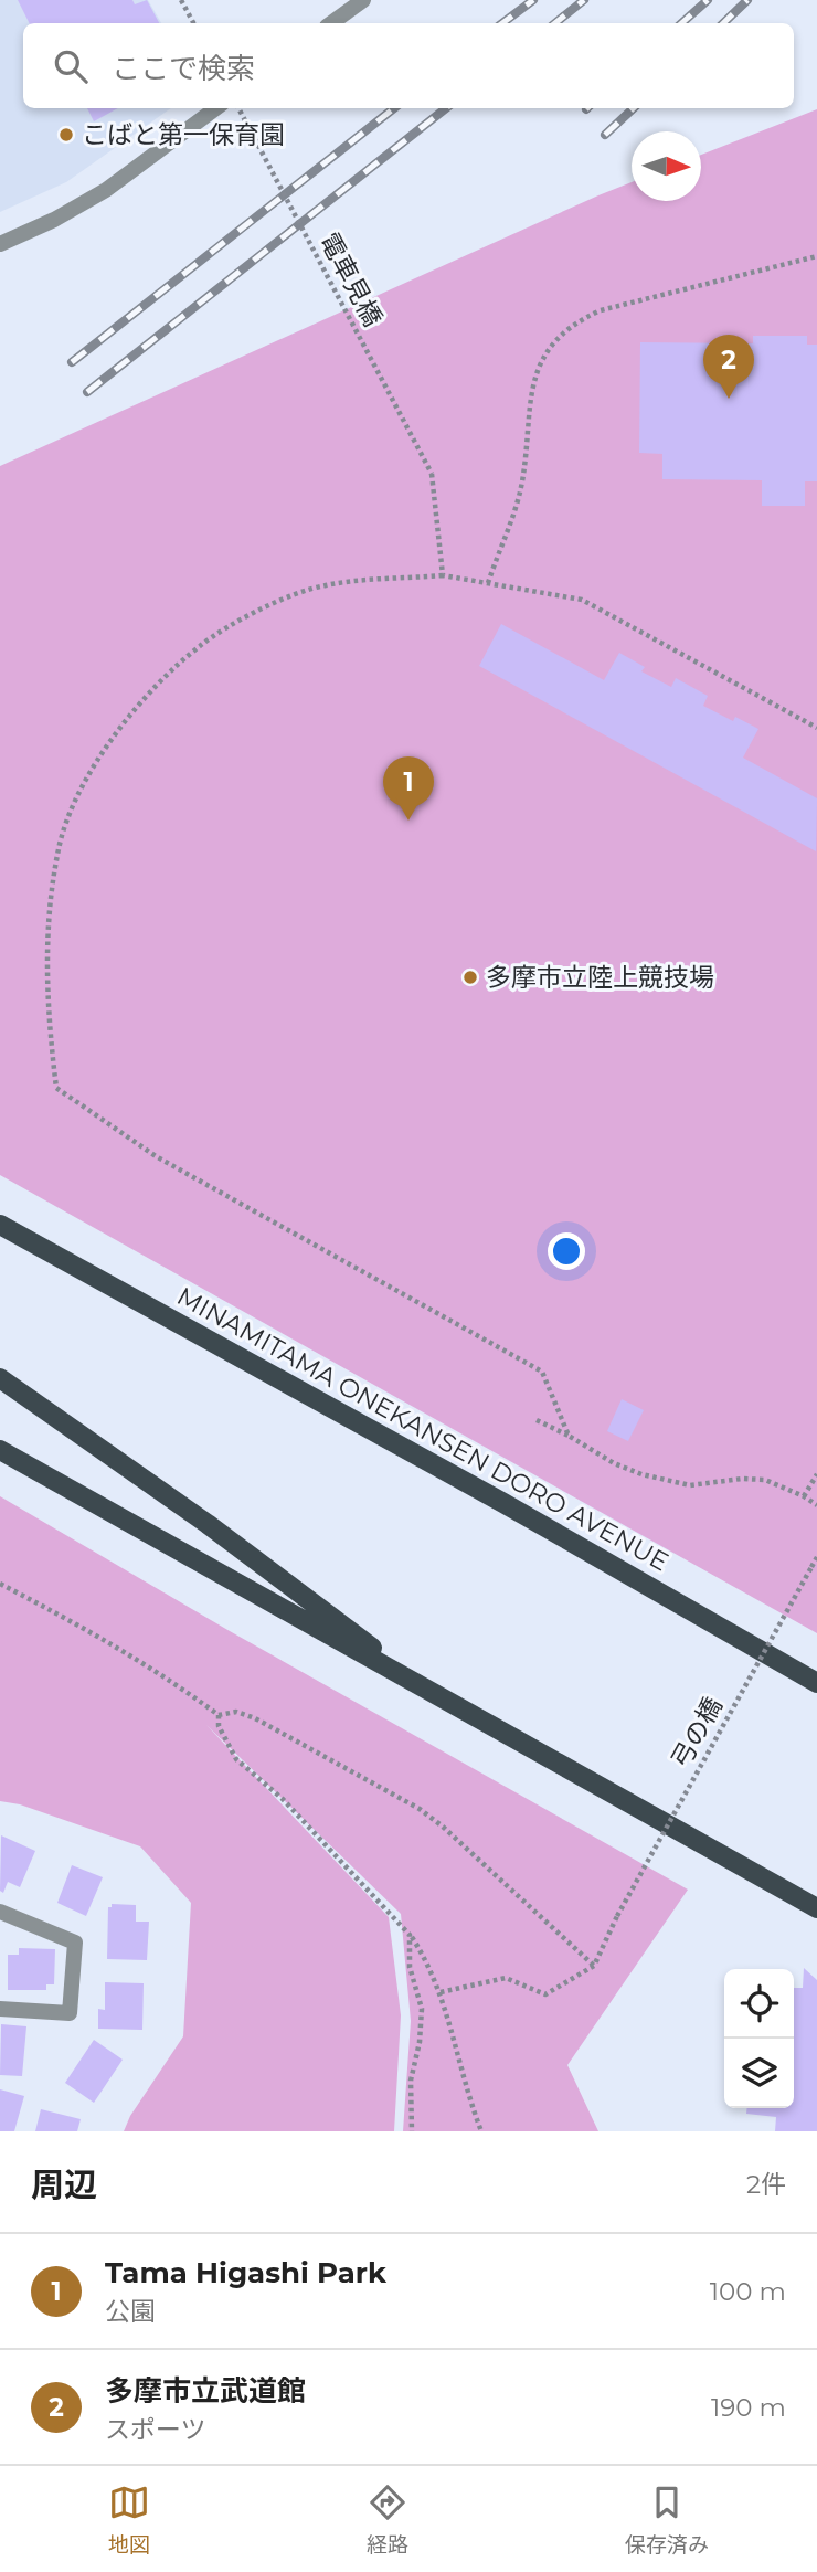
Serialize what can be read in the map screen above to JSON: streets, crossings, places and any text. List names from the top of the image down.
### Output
{
  "streets": {
    "main road": ["MINAMITAMA ONEKANSEN DORO AVENUE"],
    "path": ["電車見橋", "弓の橋"]
  },
  "places": ["こばと第一保育園", "多摩市立陸上競技場"],
  "north": "right",
  "page": {
    "search": "ここで検索",
    "pins": ["2", "1"],
    "heading": ["周辺", "2件"],
    "list": [
      {
        "mark": "1",
        "name": "Tama Higashi Park",
        "note": "公園",
        "value": "100 m"
      },
      {
        "mark": "2",
        "name": "多摩市立武道館",
        "note": "スポーツ",
        "value": "190 m"
      }
    ],
    "nav": ["地図", "経路", "保存済み"]
  }
}
